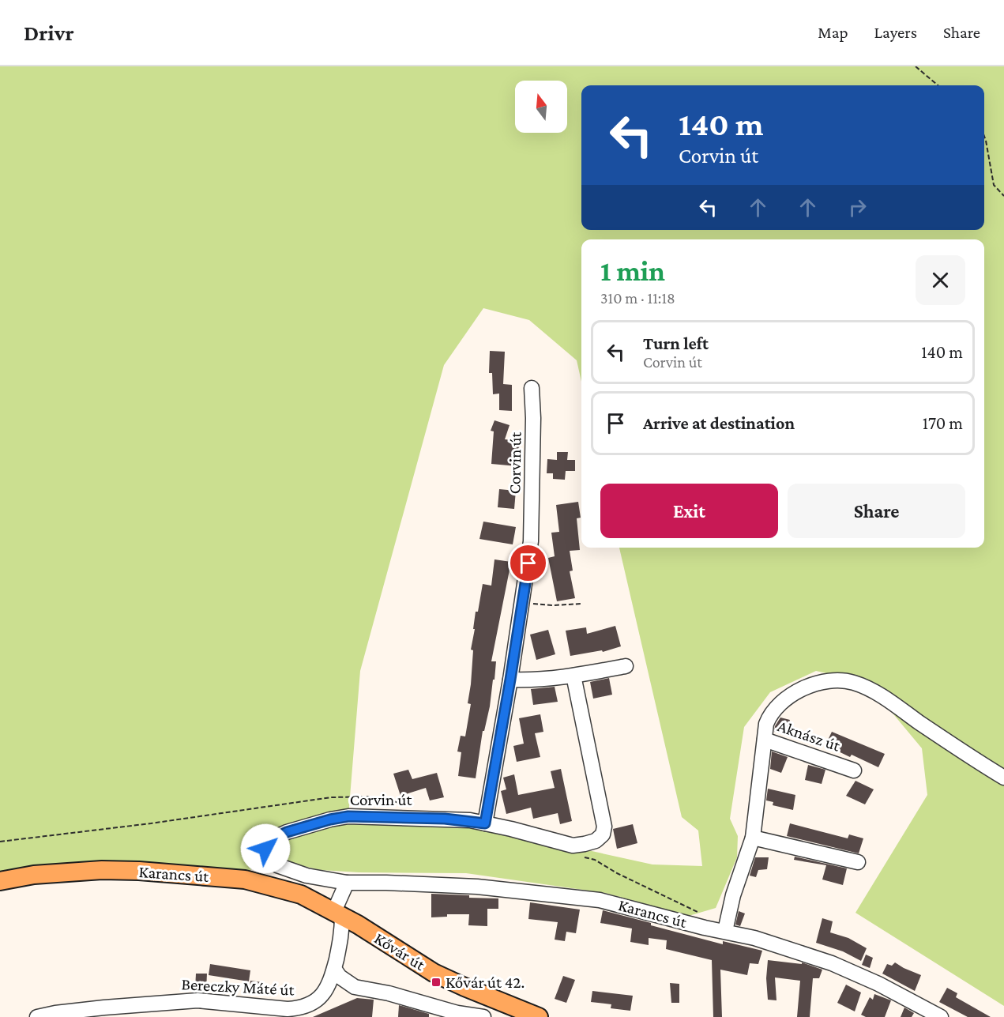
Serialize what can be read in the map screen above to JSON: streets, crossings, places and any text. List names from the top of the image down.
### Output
{
  "streets": {
    "main road": ["Karancs út", "Kővár út"],
    "street": ["Corvin út", "Aknász út", "Bereczky Máté út"]
  },
  "crossings": [
    ["Corvin út", "Karancs út"],
    ["Aknász út", "Karancs út"],
    ["Karancs út", "Kővár út"],
    ["Karancs út", "Bereczky Máté út"],
    ["Kővár út", "Bereczky Máté út"]
  ],
  "places": {
    "transit": ["Kővár út 42."]
  },
  "north": "top",
  "page": {
    "header": "Drivr",
    "nav": ["Map", "Layers", "Share"],
    "turn": ["140 m", "Corvin út"],
    "heading": ["1 min", "310 m · 11:18"],
    "list": [
      {
        "name": "Turn left",
        "note": "Corvin út",
        "value": "140 m"
      },
      {
        "name": "Arrive at destination",
        "value": "170 m"
      }
    ],
    "buttons": ["Exit", "Share"]
  }
}
